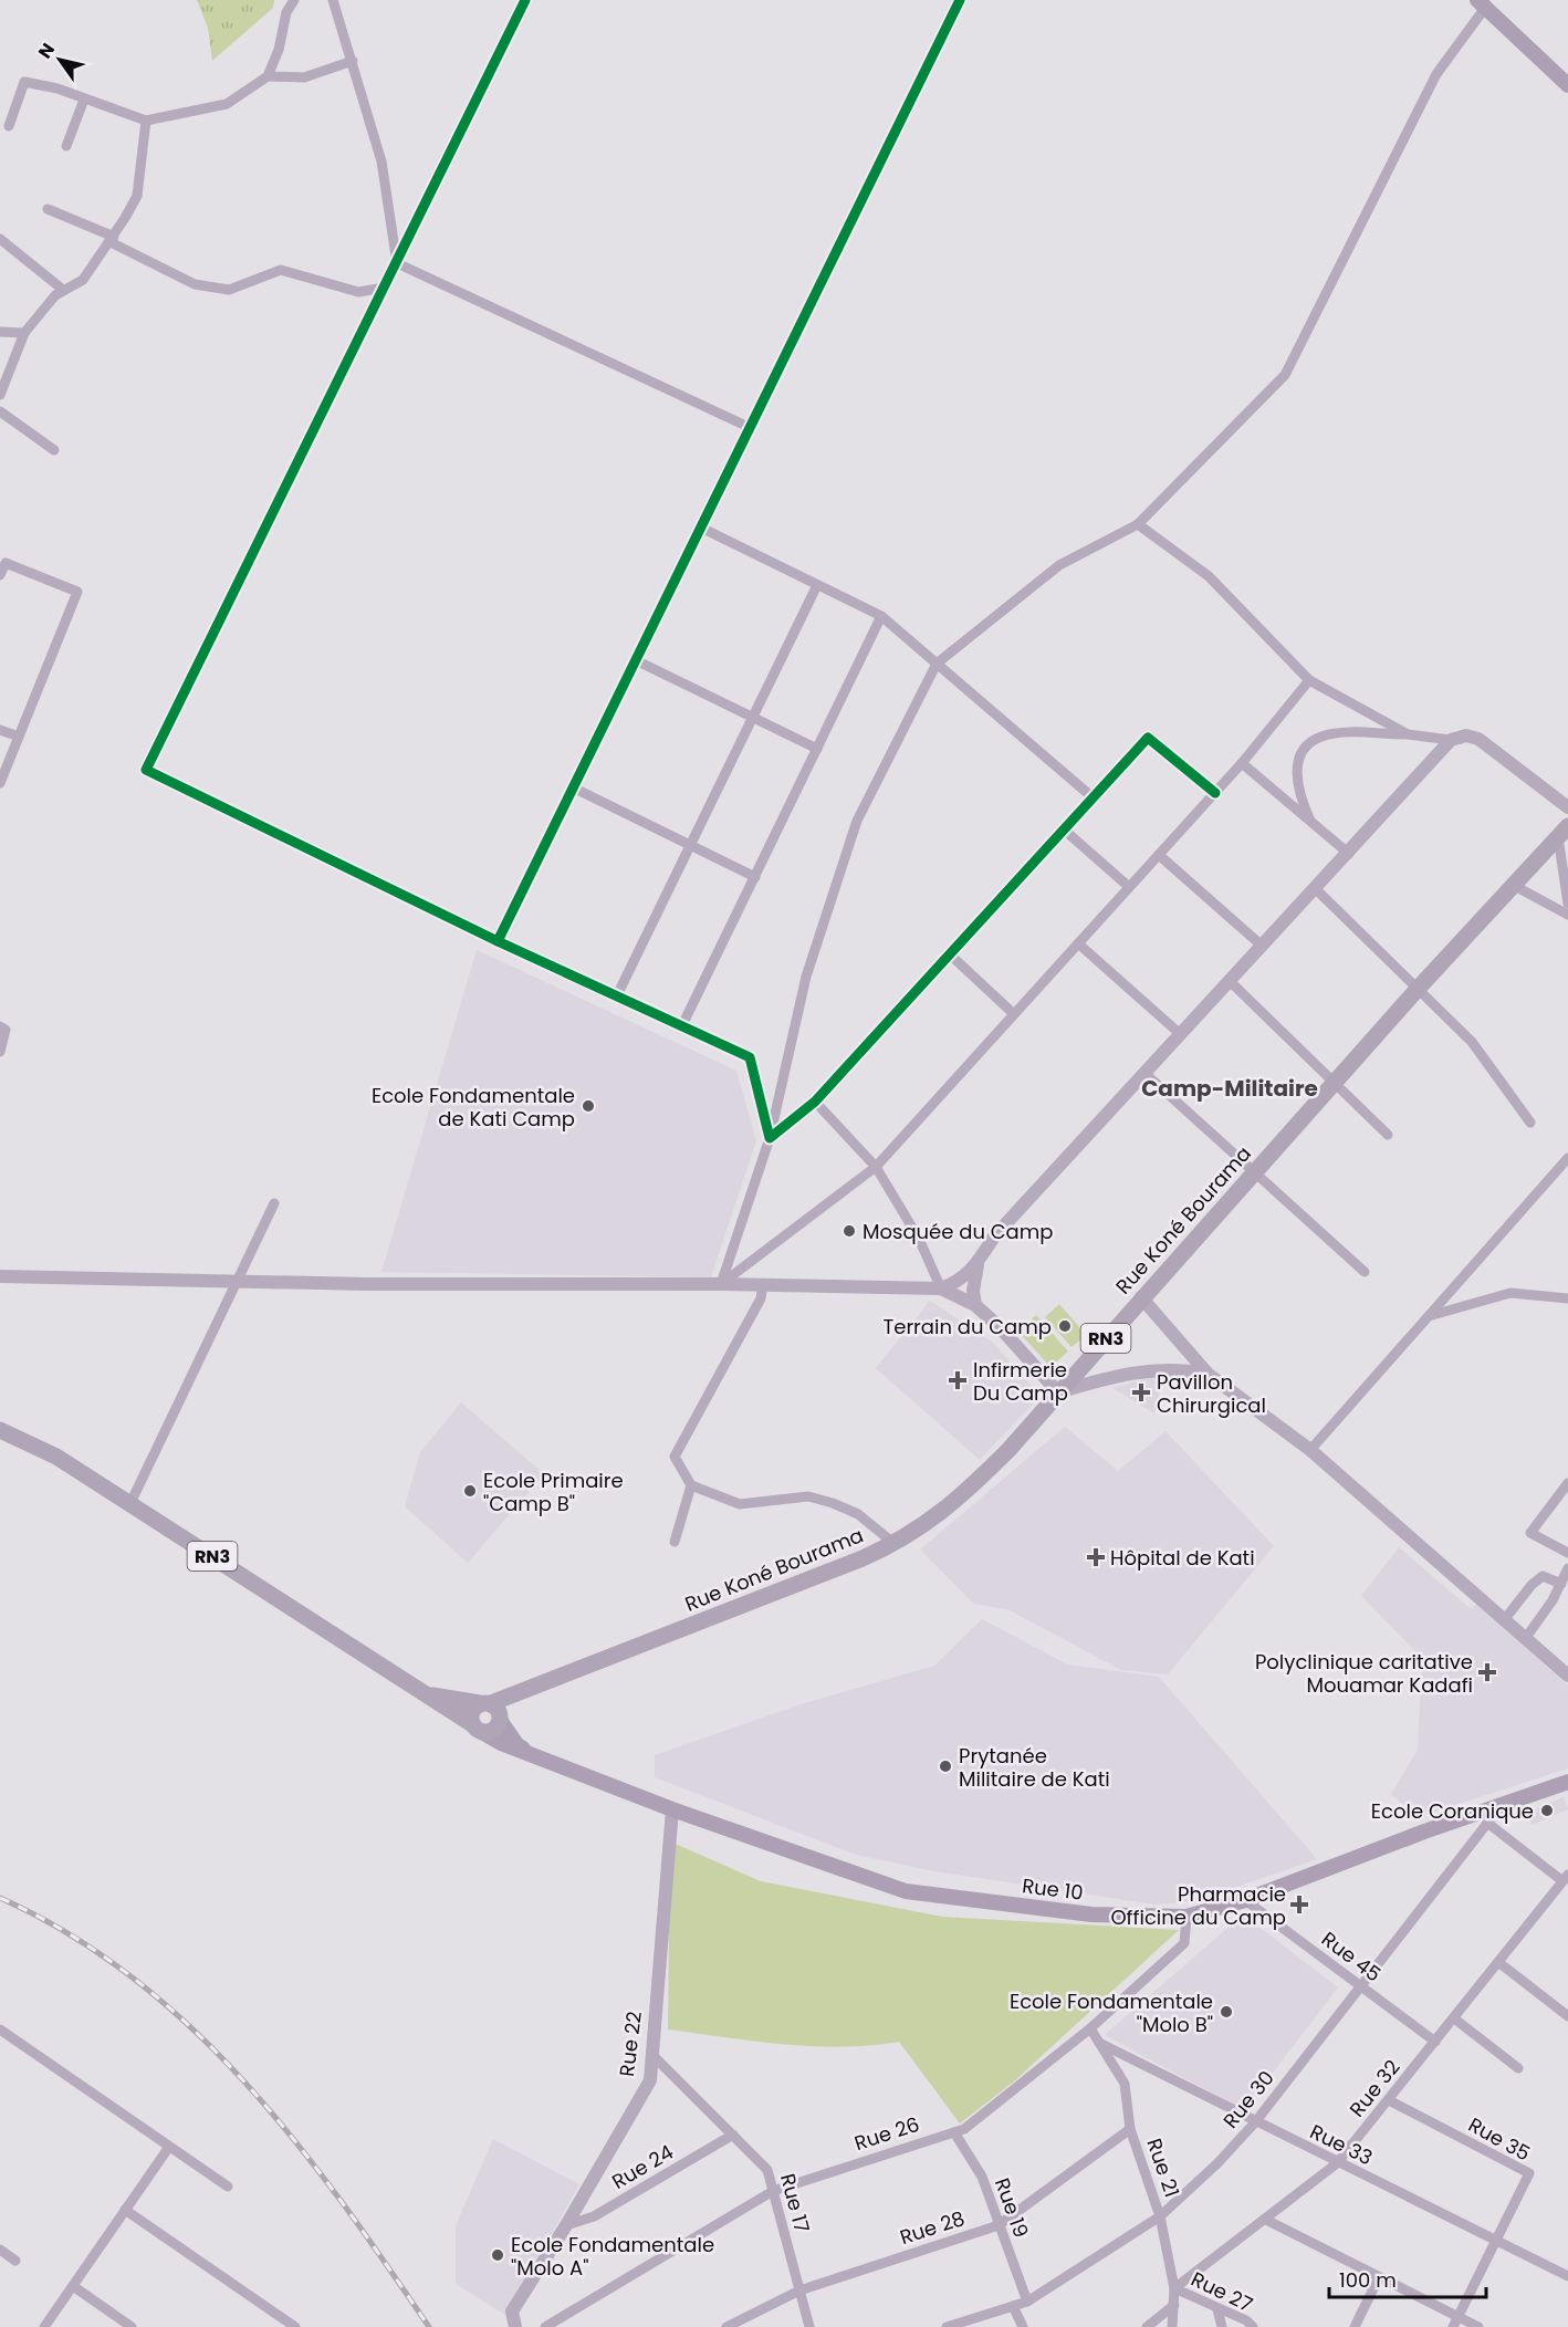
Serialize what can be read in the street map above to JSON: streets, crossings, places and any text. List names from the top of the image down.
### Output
{
  "streets": {
    "highway": ["Rue Koné Bourama", "RN3"],
    "main road": ["Rue 10"],
    "street": [
      "Rue 45",
      "Rue 22",
      "Rue 32",
      "Rue 30",
      "Rue 26",
      "Rue 35",
      "Rue 33",
      "Rue 24",
      "Rue 21",
      "Rue 17",
      "Rue 19",
      "Rue 28",
      "Rue 27"
    ]
  },
  "crossings": [
    ["Rue Koné Bourama", "Rue 10"],
    ["Rue 10", "Rue 45"],
    ["Rue 10", "Rue 22"],
    ["Rue 10", "Rue 30"],
    ["Rue 10", "Rue 26"],
    ["Rue 45", "Rue 32"],
    ["Rue 45", "Rue 30"],
    ["Rue 22", "Rue 24"],
    ["Rue 22", "Rue 17"],
    ["Rue 32", "Rue 35"],
    ["Rue 32", "Rue 33"],
    ["Rue 32", "Rue 21"],
    ["Rue 32", "Rue 27"],
    ["Rue 30", "Rue 33"],
    ["Rue 30", "Rue 21"],
    ["Rue 30", "Rue 19"],
    ["Rue 26", "Rue 21"],
    ["Rue 26", "Rue 17"],
    ["Rue 26", "Rue 19"],
    ["Rue 35", "Rue 33"],
    ["Rue 33", "Rue 21"],
    ["Rue 24", "Rue 17"],
    ["Rue 21", "Rue 28"],
    ["Rue 21", "Rue 27"],
    ["Rue 17", "Rue 28"],
    ["Rue 19", "Rue 28"]
  ],
  "districts": ["Camp-Militaire"],
  "places": {
    "other": [
      "Ecole Fondamentale de Kati Camp",
      "Mosquée du Camp",
      "Terrain du Camp",
      "Ecole Primaire \"Camp B\"",
      "Prytanée Militaire de Kati",
      "Ecole Coranique",
      "Ecole Fondamentale \"Molo B\"",
      "Ecole Fondamentale \"Molo A\""
    ],
    "health": [
      "Infirmerie Du Camp",
      "Pavillon Chirurgical",
      "Hôpital de Kati",
      "Polyclinique caritative Mouamar Kadafi",
      "Pharmacie Officine du Camp"
    ]
  },
  "scale_bar": "100 m",
  "north": "top left"
}
